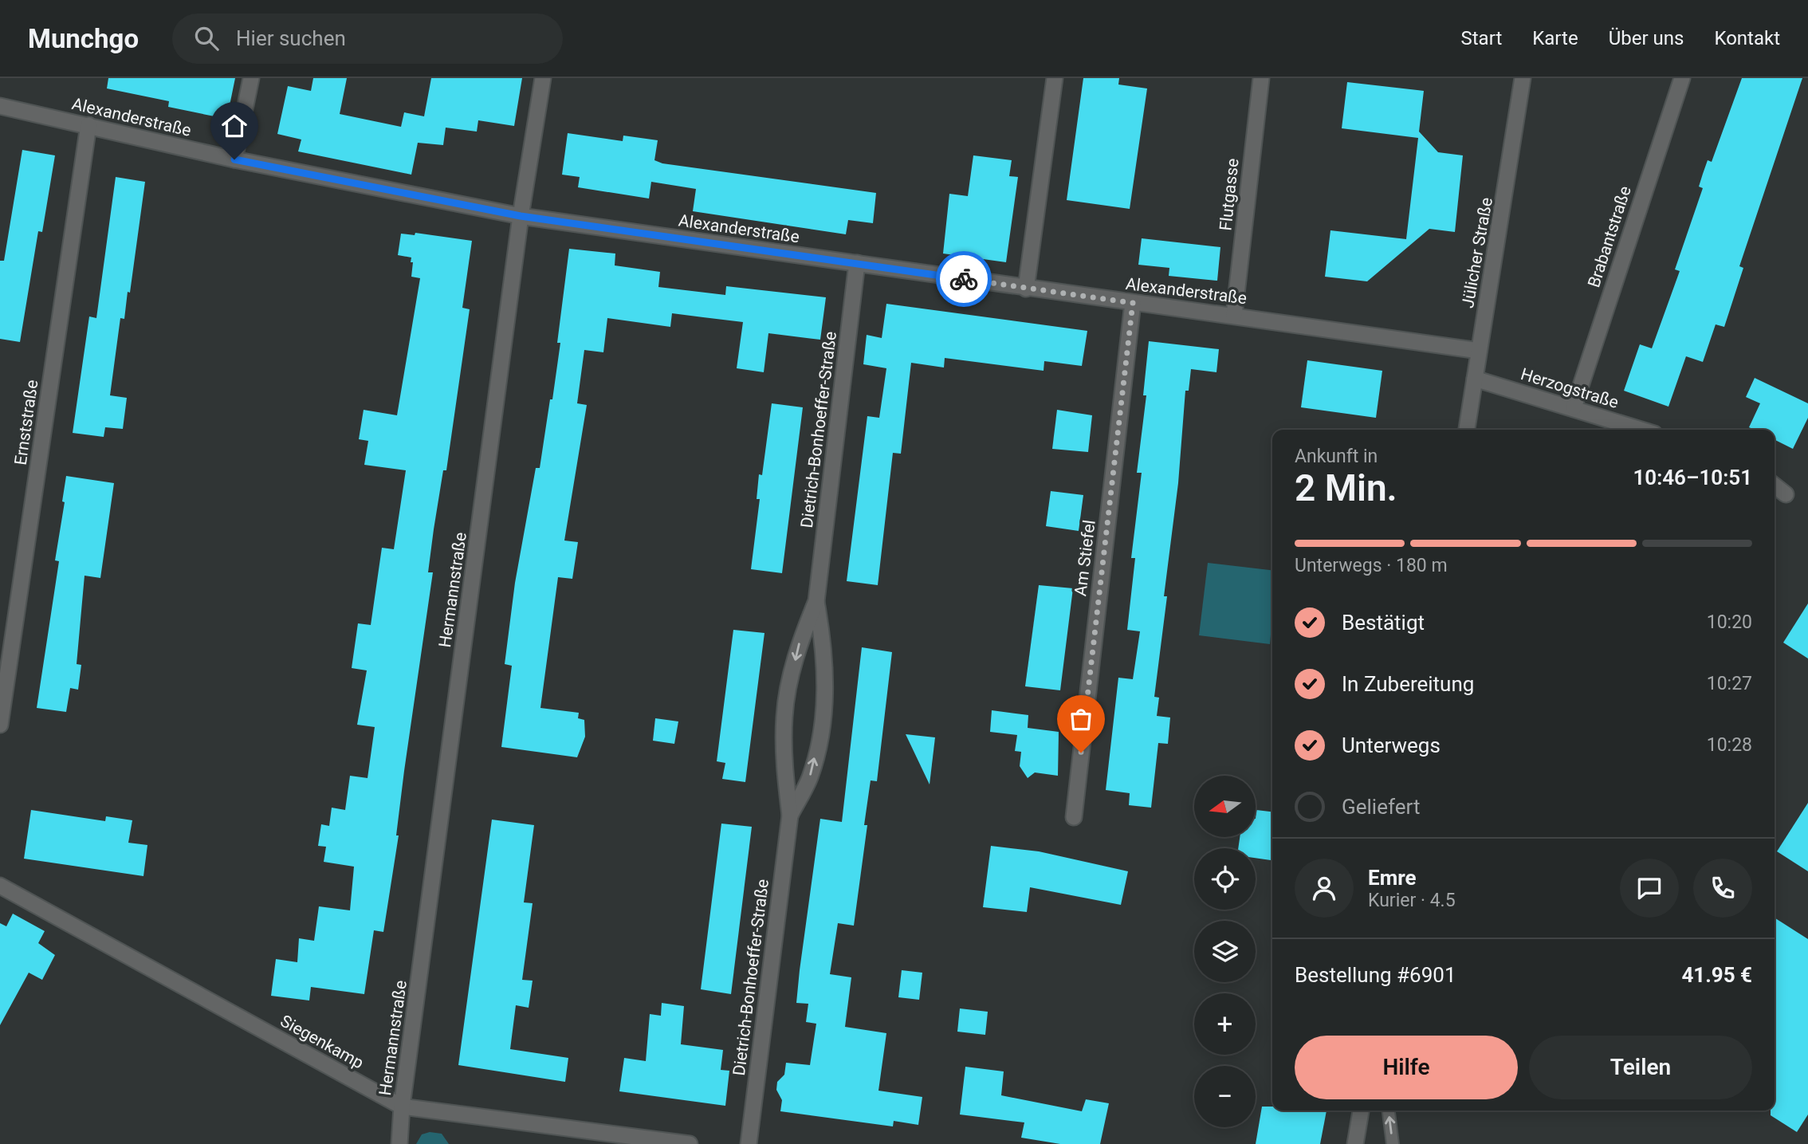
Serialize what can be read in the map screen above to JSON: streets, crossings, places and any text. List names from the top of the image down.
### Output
{
  "streets": {
    "street": [
      "Alexanderstraße",
      "Flutgasse",
      "Brabantstraße",
      "Jülicher Straße",
      "Herzogstraße",
      "Ernststraße",
      "Dietrich-Bonhoeffer-Straße",
      "Am Stiefel",
      "Hermannstraße",
      "Siegenkamp"
    ]
  },
  "crossings": [
    ["Alexanderstraße", "Flutgasse"],
    ["Alexanderstraße", "Jülicher Straße"],
    ["Alexanderstraße", "Ernststraße"],
    ["Alexanderstraße", "Dietrich-Bonhoeffer-Straße"],
    ["Alexanderstraße", "Am Stiefel"],
    ["Alexanderstraße", "Hermannstraße"],
    ["Brabantstraße", "Herzogstraße"],
    ["Jülicher Straße", "Herzogstraße"],
    ["Hermannstraße", "Siegenkamp"]
  ],
  "north": "left",
  "page": {
    "header": "Munchgo",
    "search": "Hier suchen",
    "nav": [
      "Start",
      "Karte",
      "Über uns",
      "Kontakt"
    ],
    "heading": ["2 Min.", "Ankunft in", "10:46–10:51"],
    "panel": [
      "Emre",
      "Kurier · 4.5",
      "Bestellung #6901",
      "41.95 €"
    ],
    "bar": "Unterwegs · 180 m",
    "list": [
      ["Bestätigt", "10:20"],
      ["In Zubereitung", "10:27"],
      ["Unterwegs", "10:28"],
      "Geliefert"
    ],
    "map_buttons": ["+", "−"],
    "buttons": ["Hilfe", "Teilen"]
  }
}
